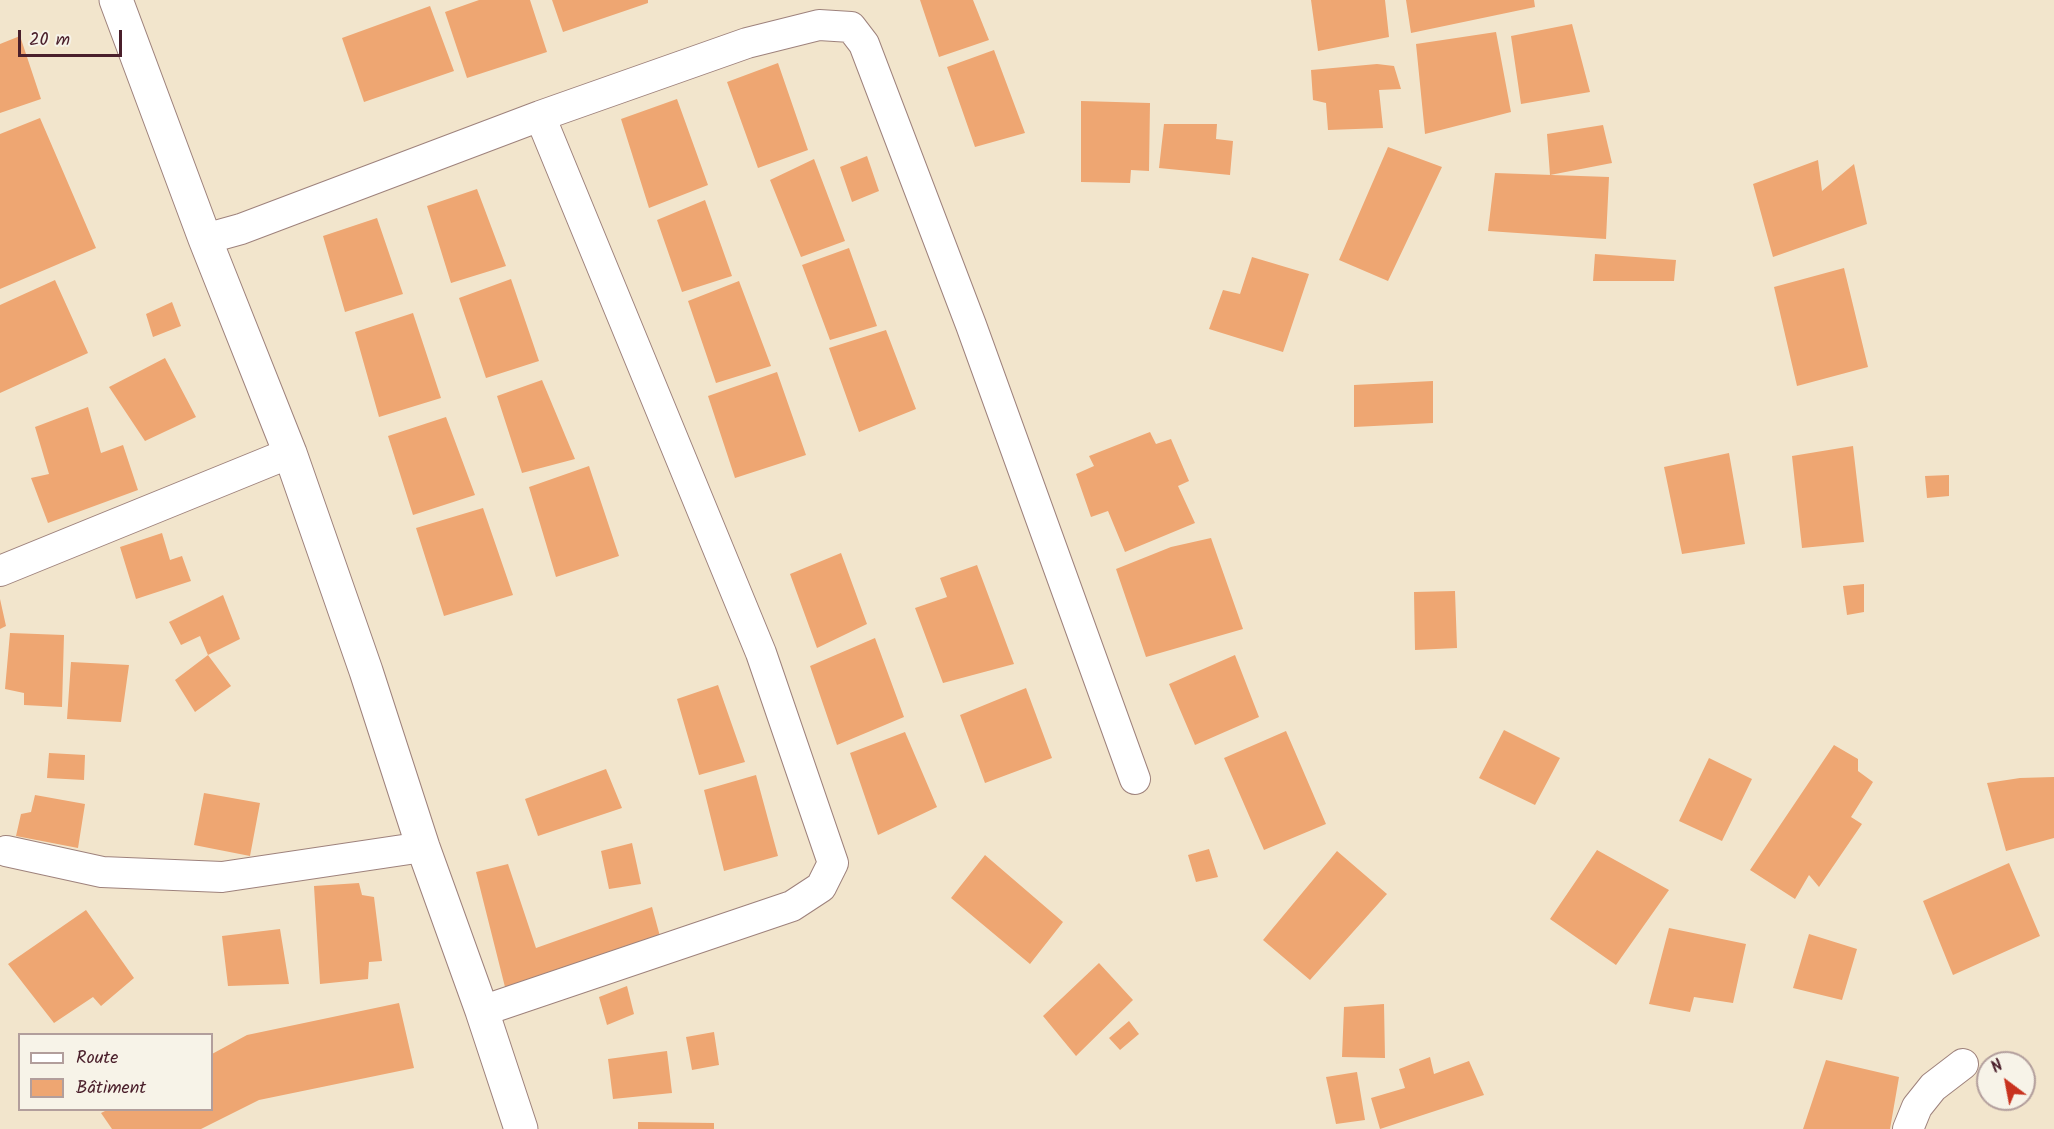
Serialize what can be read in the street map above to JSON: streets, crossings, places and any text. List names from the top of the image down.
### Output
{
  "legend": ["Route", "Bâtiment"],
  "scale_bar": "20 m",
  "north": "top left"
}
